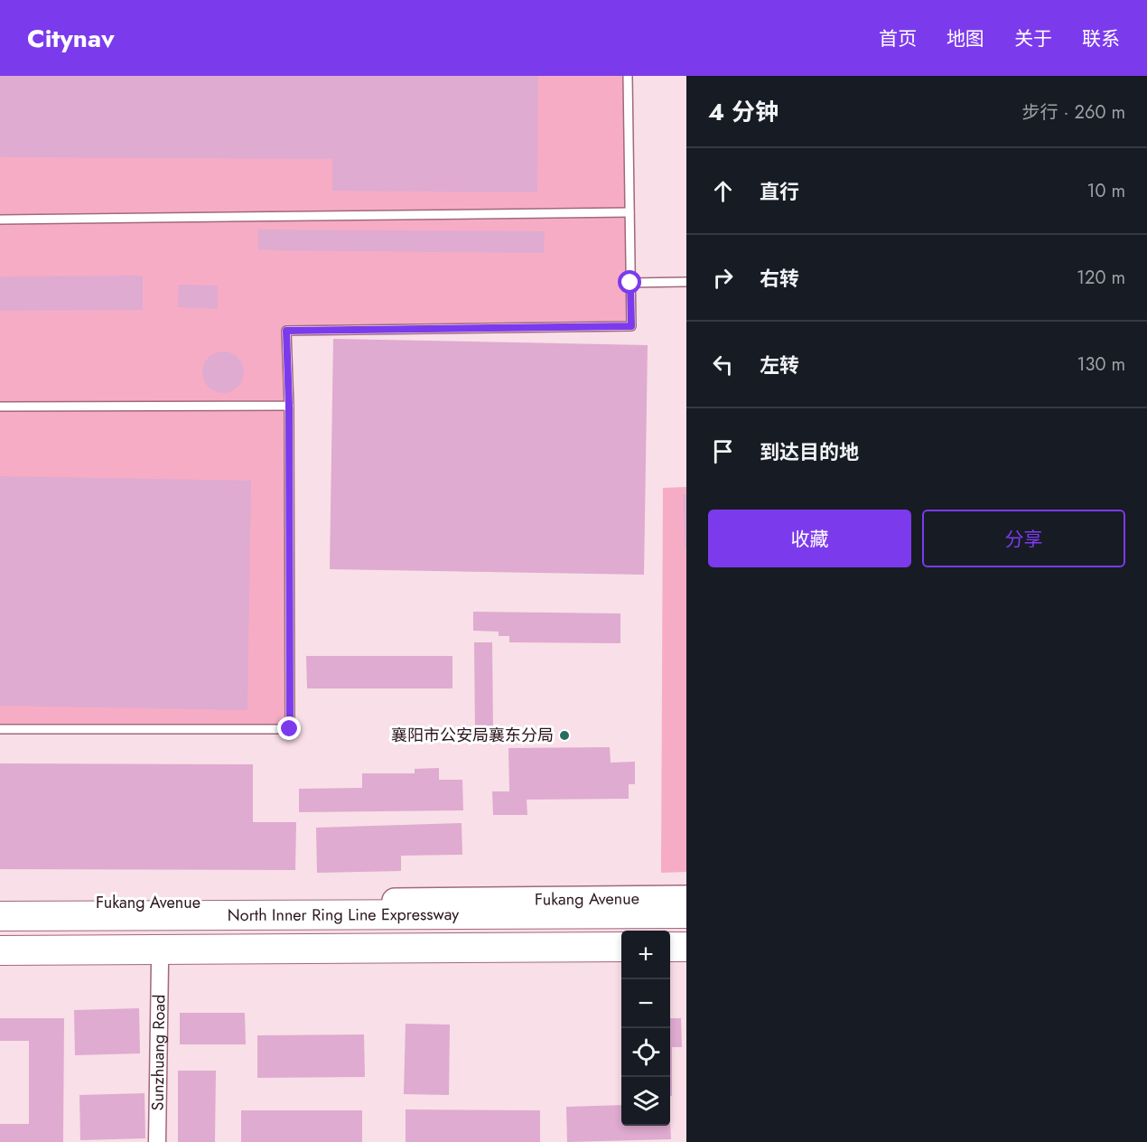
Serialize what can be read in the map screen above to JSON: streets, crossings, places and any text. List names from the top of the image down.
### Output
{
  "streets": {
    "highway": ["North Inner Ring Line Expressway"],
    "main road": ["Fukang Avenue"],
    "street": ["Sunzhuang Road"]
  },
  "places": ["襄阳市公安局襄东分局"],
  "page": {
    "header": "Citynav",
    "nav": [
      "首页",
      "地图",
      "关于",
      "联系"
    ],
    "heading": ["4 分钟", "步行 · 260 m"],
    "list": [
      ["直行", "10 m"],
      ["右转", "120 m"],
      ["左转", "130 m"],
      "到达目的地"
    ],
    "buttons": ["收藏", "分享"],
    "map_buttons": ["+", "−"]
  }
}
